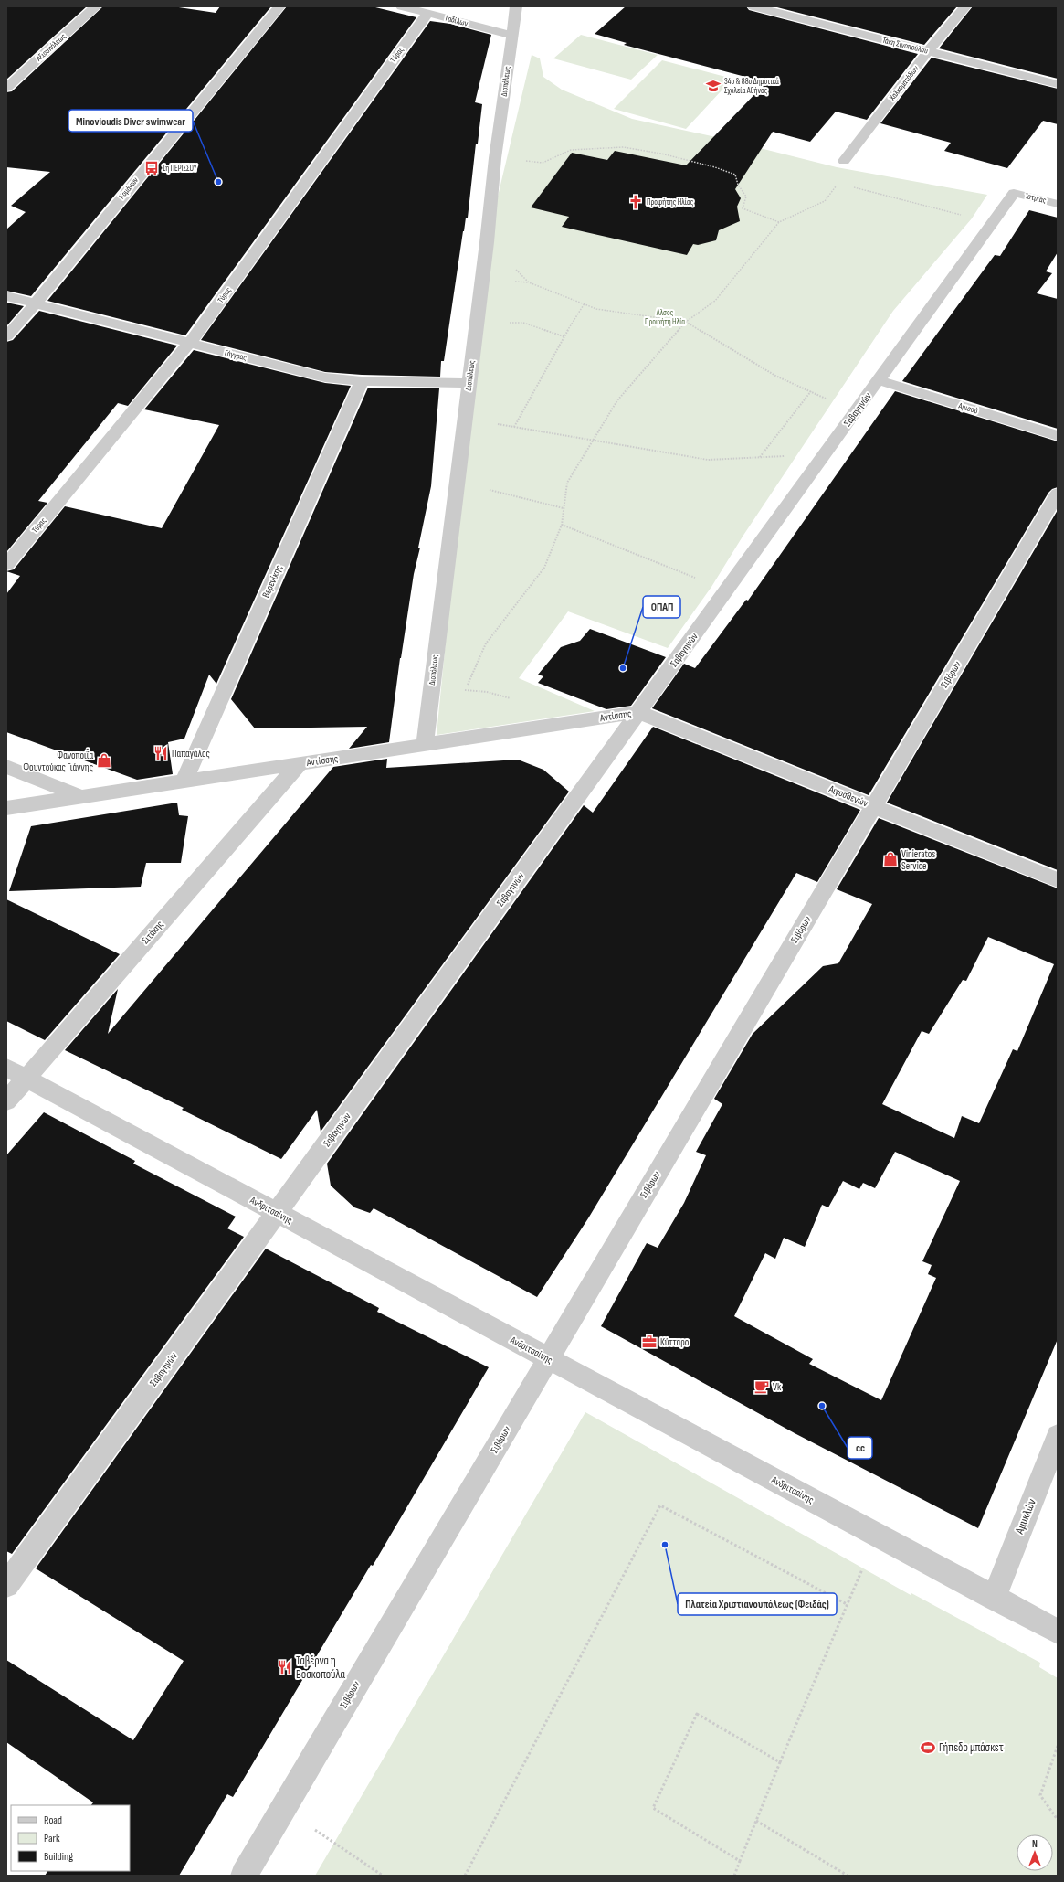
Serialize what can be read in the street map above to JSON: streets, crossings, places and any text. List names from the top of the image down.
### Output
{
  "streets": {
    "street": [
      "Γαδίλων",
      "Τάκη Σινοπούλου",
      "Αξιουπόλεως",
      "Τύρας",
      "Διοπόλεως",
      "Χαλκοματάδων",
      "Κομάνων",
      "Ίστριας",
      "Γάγγρας",
      "Αμισού",
      "Σαβαγηνών",
      "Βερενίκης",
      "Σιβόρων",
      "Αντίσσης",
      "Αιγοσθενών",
      "Σιτάκης",
      "Ανδριτσαίνης",
      "Αμυκλών"
    ]
  },
  "crossings": [
    ["Γαδίλων", "Τύρας"],
    ["Γαδίλων", "Διοπόλεως"],
    ["Τάκη Σινοπούλου", "Χαλκοματάδων"],
    ["Τύρας", "Γάγγρας"],
    ["Διοπόλεως", "Γάγγρας"],
    ["Διοπόλεως", "Αντίσσης"],
    ["Κομάνων", "Γάγγρας"],
    ["Ίστριας", "Σαβαγηνών"],
    ["Γάγγρας", "Βερενίκης"],
    ["Αμισού", "Σαβαγηνών"],
    ["Σαβαγηνών", "Αντίσσης"],
    ["Σαβαγηνών", "Αιγοσθενών"],
    ["Σαβαγηνών", "Ανδριτσαίνης"],
    ["Βερενίκης", "Αντίσσης"],
    ["Σιβόρων", "Αιγοσθενών"],
    ["Σιβόρων", "Ανδριτσαίνης"],
    ["Αντίσσης", "Αιγοσθενών"],
    ["Αντίσσης", "Σιτάκης"],
    ["Σιτάκης", "Ανδριτσαίνης"],
    ["Ανδριτσαίνης", "Αμυκλών"]
  ],
  "parks": ["Αλσος Προφήτη Ηλία"],
  "places": {
    "school or university": ["34ο & 88ο Δημοτικά Σχολεία Αθήνας"],
    "bus stop": ["1η ΠΕΡΙΣΣΟΥ"],
    "other": [
      "Minovioudis Diver swimwear",
      "ΟΠΑΠ",
      "cc",
      "Πλατεία Χριστιανουπόλεως (Φειδάς)"
    ],
    "church": ["Προφήτης Ηλίας"],
    "restaurant": ["Παπαγάλος", "Ταβέρνα η Βοσκοπούλα"],
    "shop": ["Φανοποιΐα Φουντούκας Γιάννης", "Vinieratos Service"],
    "office": ["Κύτταρο"],
    "cafe": ["Vk"],
    "sports": ["Γήπεδο μπάσκετ"]
  },
  "legend": ["Road", "Park", "Building"],
  "north": "top"
}
